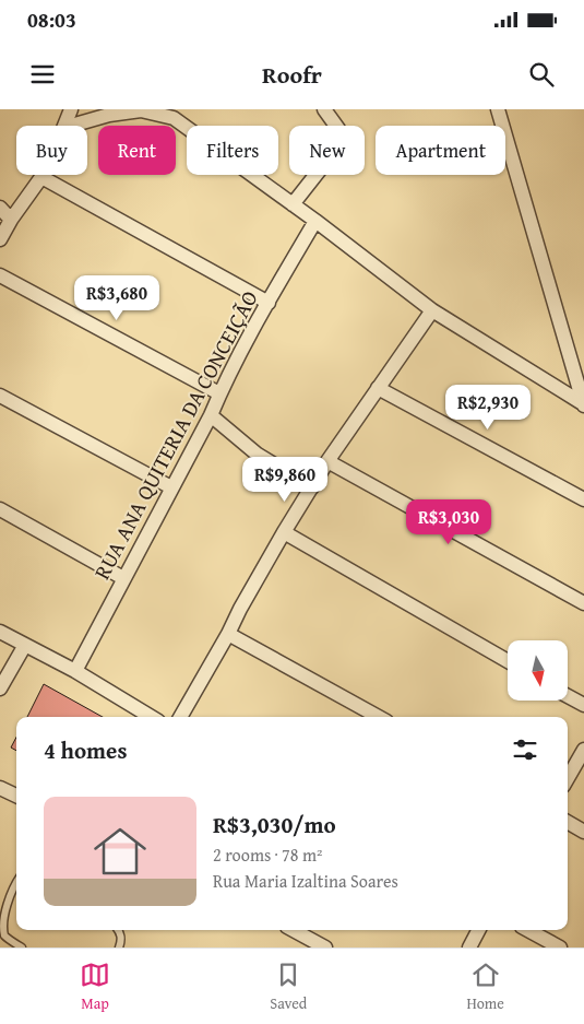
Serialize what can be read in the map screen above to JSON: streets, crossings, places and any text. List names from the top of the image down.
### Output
{
  "streets": {
    "street": ["RUA ANA QUITERIA DA CONCEIÇÃO"]
  },
  "north": "bottom",
  "page": {
    "status": "08:03",
    "header": "Roofr",
    "chip": [
      "Buy",
      "Rent",
      "Filters",
      "New",
      "Apartment"
    ],
    "price": [
      "R$3,680",
      "R$2,930",
      "R$9,860",
      "R$3,030"
    ],
    "heading": "4 homes",
    "list": [
      {
        "name": "R$3,030/mo",
        "note": "2 rooms · 78 m² · Rua Maria Izaltina Soares"
      }
    ],
    "tabs": ["Map", "Saved", "Home"]
  }
}
